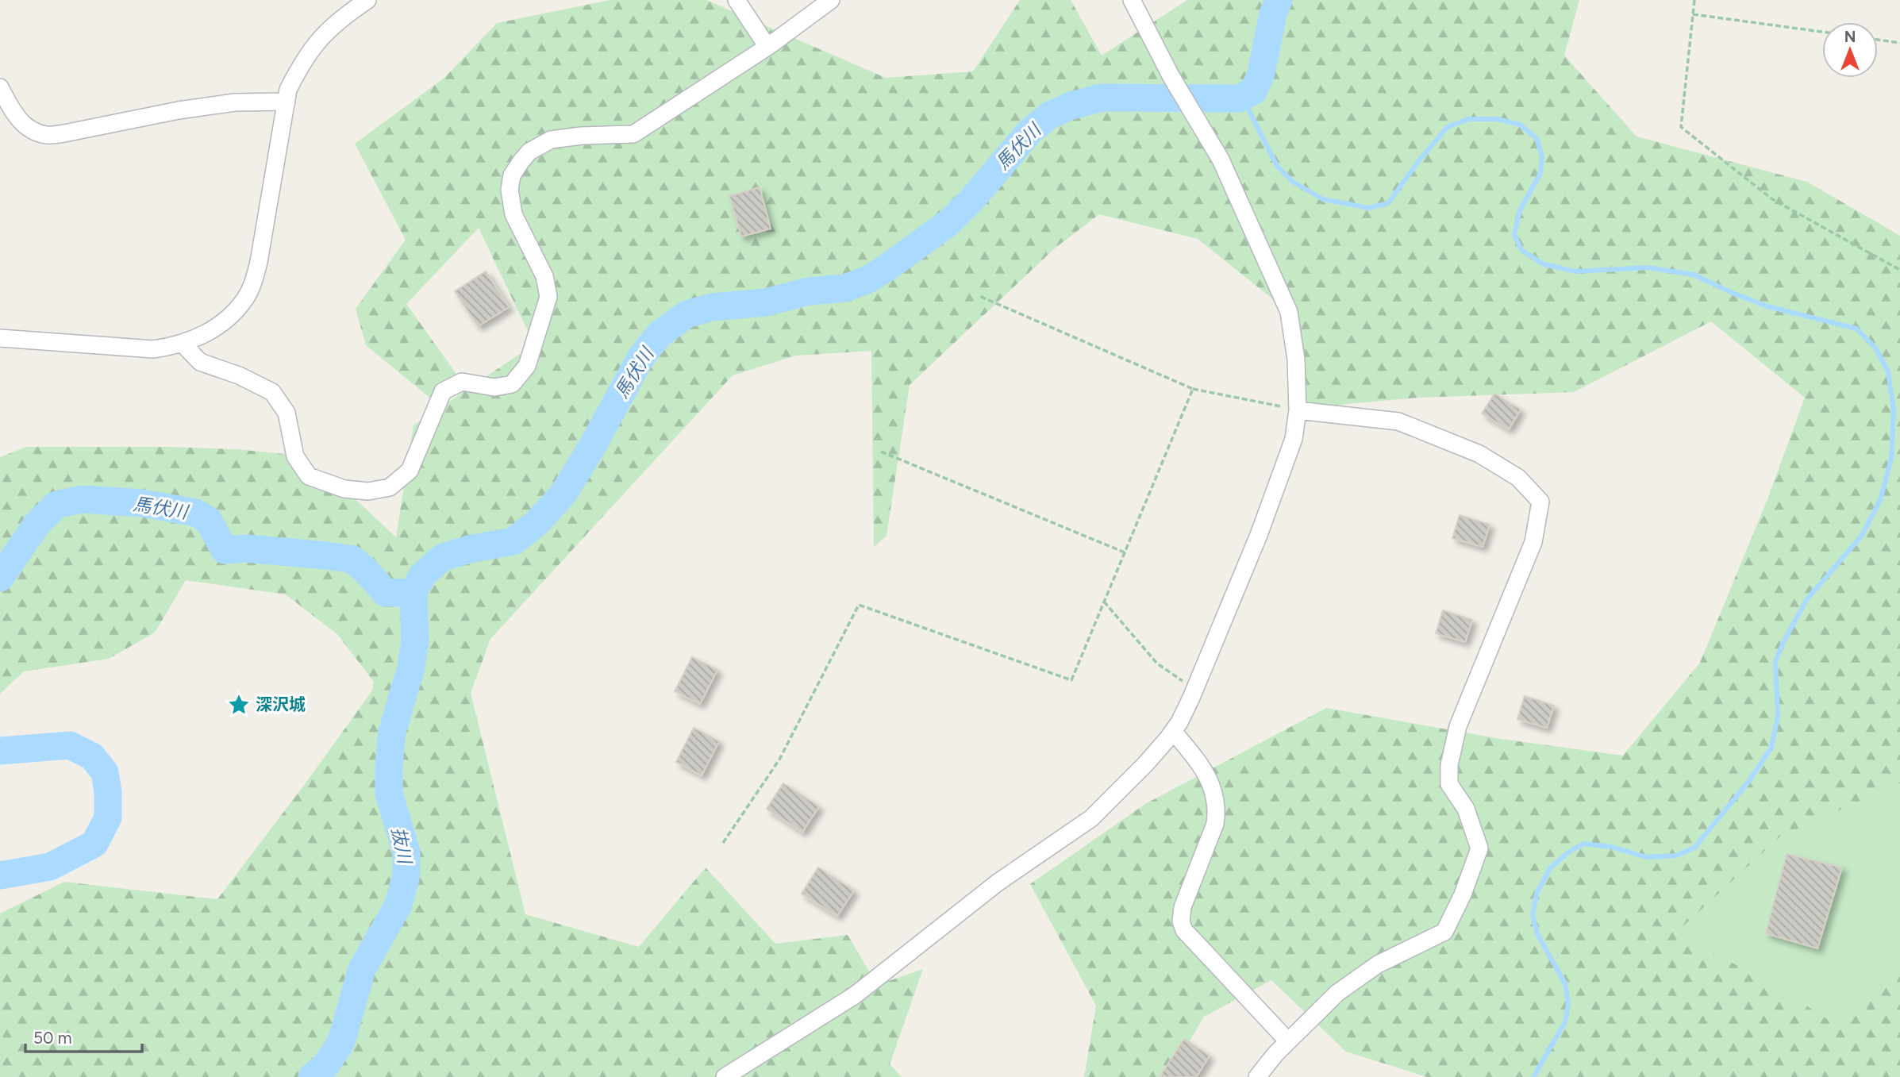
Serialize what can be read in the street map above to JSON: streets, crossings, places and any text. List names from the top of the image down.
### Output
{
  "water": ["馬伏川", "抜川"],
  "places": {
    "place": ["深沢城"]
  },
  "scale_bar": "50 m",
  "north": "top"
}
